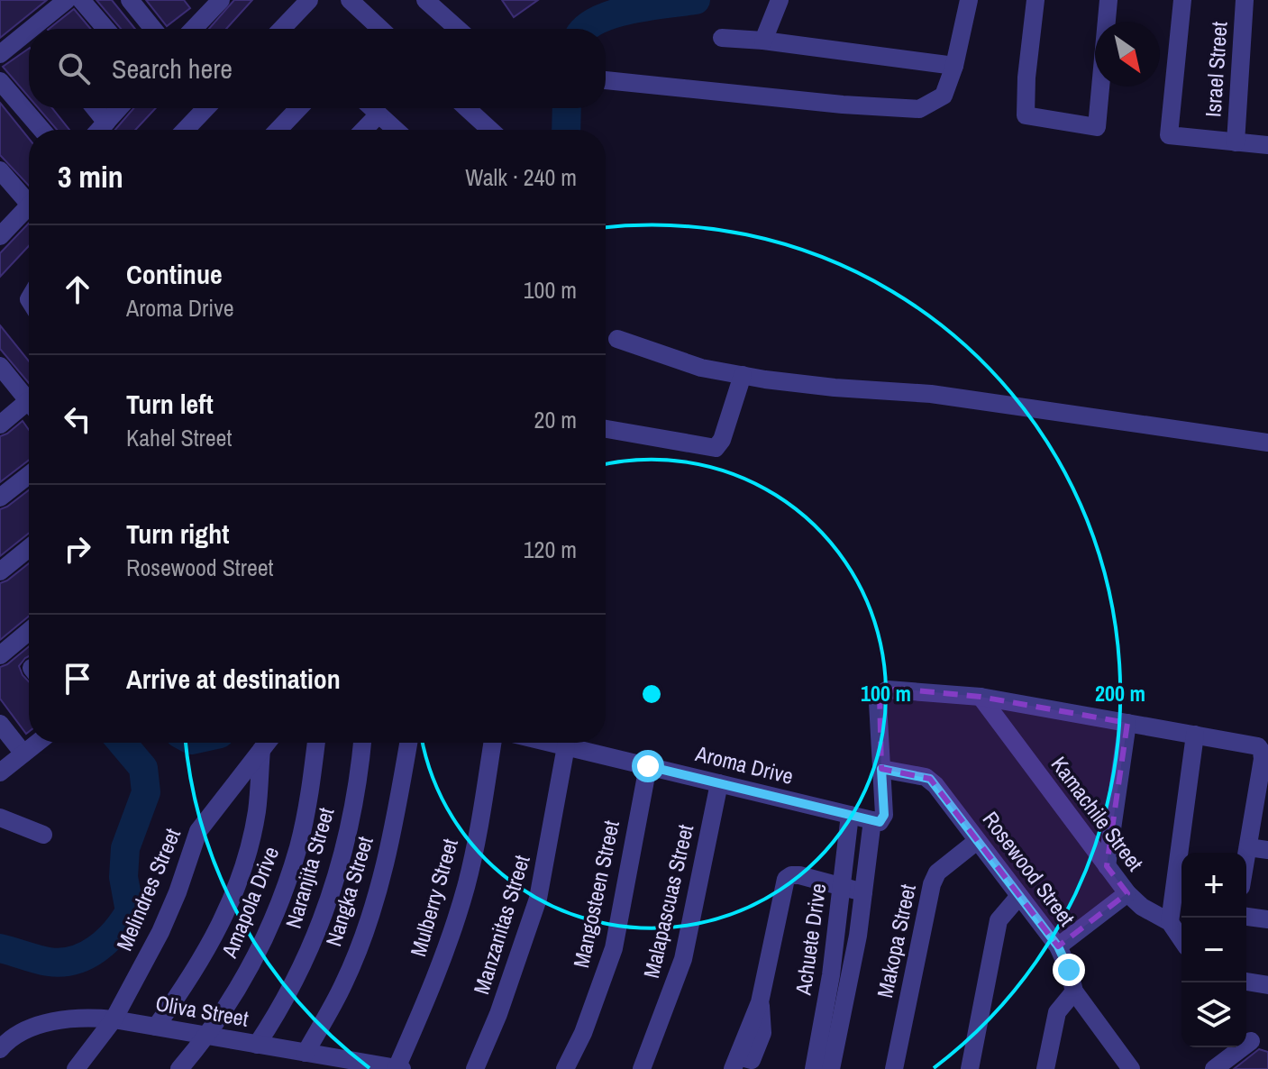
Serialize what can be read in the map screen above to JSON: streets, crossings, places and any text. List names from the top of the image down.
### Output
{
  "streets": {
    "street": [
      "Israel Street",
      "Aroma Drive",
      "Kamachile Street",
      "Naranjita Street",
      "Rosewood Street",
      "Melindres Street",
      "Nangka Street",
      "Mangosteen Street",
      "Mulberry Street",
      "Malapascuas Street",
      "Amapola Drive",
      "Manzanitas Street",
      "Achuete Drive",
      "Makopa Street",
      "Oliva Street"
    ]
  },
  "crossings": [
    ["Aroma Drive", "Mangosteen Street"],
    ["Aroma Drive", "Malapascuas Street"],
    ["Aroma Drive", "Manzanitas Street"],
    ["Aroma Drive", "Achuete Drive"],
    ["Kamachile Street", "Achuete Drive"],
    ["Naranjita Street", "Oliva Street"],
    ["Rosewood Street", "Achuete Drive"],
    ["Rosewood Street", "Makopa Street"],
    ["Melindres Street", "Oliva Street"],
    ["Nangka Street", "Oliva Street"],
    ["Mulberry Street", "Oliva Street"],
    ["Amapola Drive", "Oliva Street"]
  ],
  "north": "bottom right",
  "page": {
    "search": "Search here",
    "heading": ["3 min", "Walk · 240 m"],
    "list": [
      ["Continue", "Aroma Drive", "100 m"],
      ["Turn left", "Kahel Street", "20 m"],
      ["Turn right", "Rosewood Street", "120 m"],
      "Arrive at destination"
    ],
    "map_buttons": ["+", "−"]
  },
  "rings": ["100 m", "200 m"]
}
